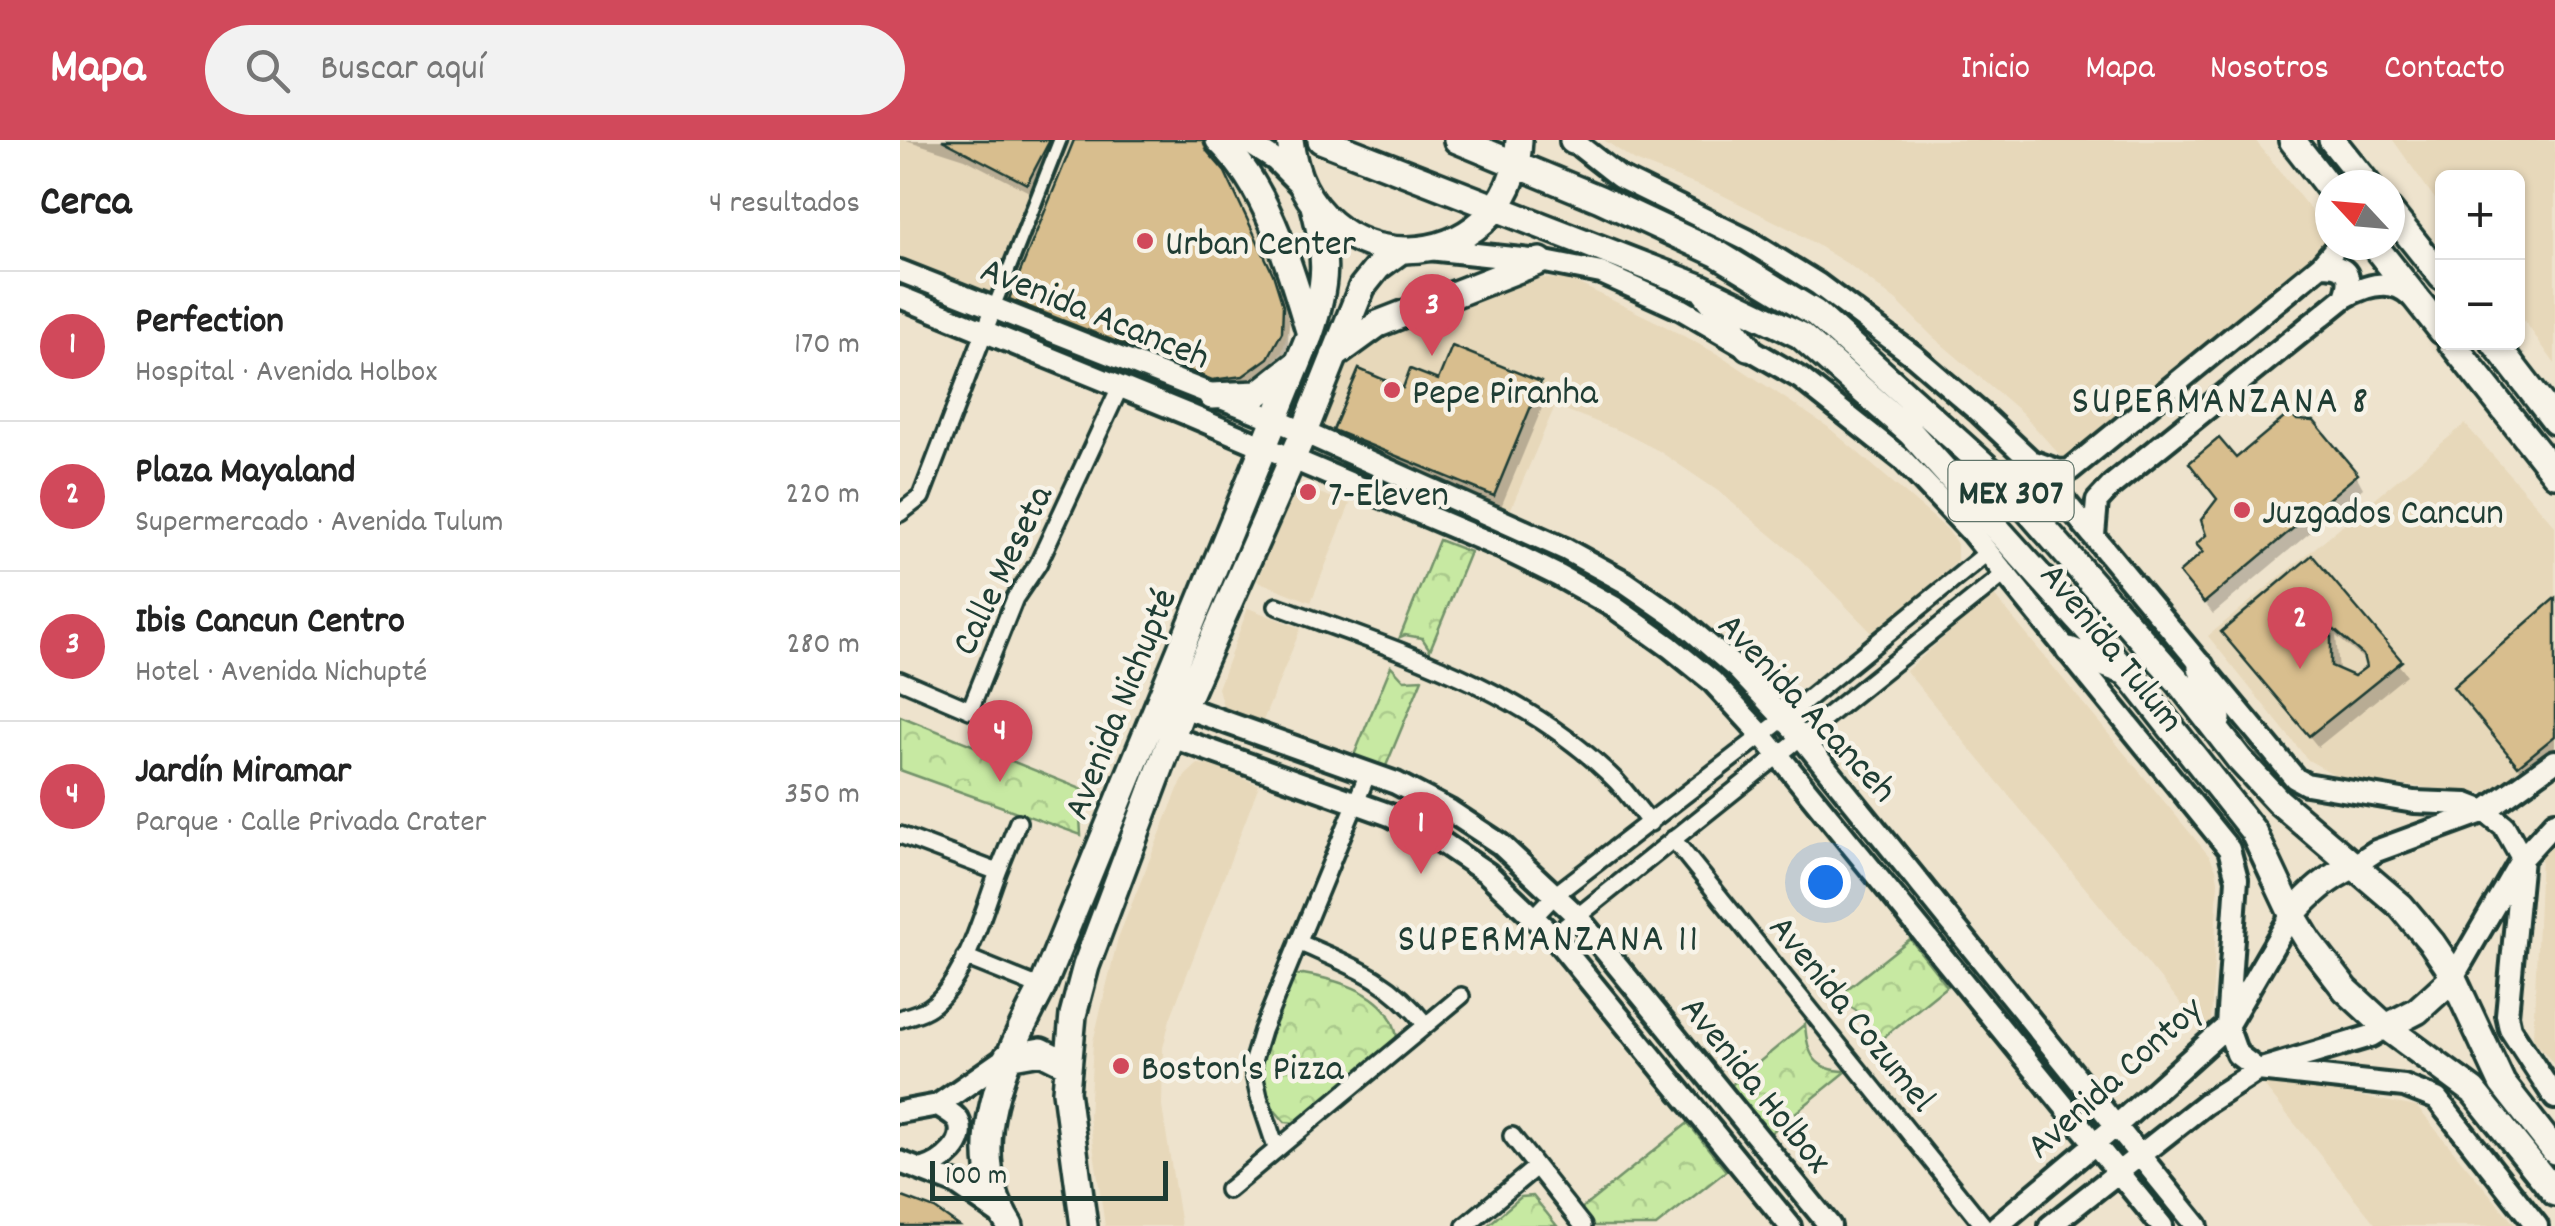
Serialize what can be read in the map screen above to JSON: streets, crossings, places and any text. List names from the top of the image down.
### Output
{
  "streets": {
    "main road": ["MEX 307", "Avenida Tulum", "Avenida Nichupté"],
    "street": [
      "Avenida Acanceh",
      "Calle Meseta",
      "Avenida Cozumel",
      "Avenida Contoy",
      "Avenida Holbox"
    ]
  },
  "crossings": [
    ["Avenida Acanceh", "Calle Meseta"],
    ["Avenida Acanceh", "Avenida Nichupté"],
    ["Avenida Acanceh", "Avenida Contoy"],
    ["Avenida Tulum", "Avenida Contoy"],
    ["Avenida Nichupté", "Avenida Holbox"]
  ],
  "districts": ["SUPERMANZANA 8", "SUPERMANZANA 11"],
  "places": [
    "Urban Center",
    "Pepe Piranha",
    "7-Eleven",
    "Juzgados Cancun",
    "Boston's Pizza"
  ],
  "scale_bar": "100 m",
  "north": "top left",
  "page": {
    "header": "Mapa",
    "search": "Buscar aquí",
    "nav": [
      "Inicio",
      "Mapa",
      "Nosotros",
      "Contacto"
    ],
    "heading": ["Cerca", "4 resultados"],
    "map_buttons": ["+", "−"],
    "list": [
      {
        "mark": "1",
        "name": "Perfection",
        "note": "Hospital · Avenida Holbox",
        "value": "170 m"
      },
      {
        "mark": "2",
        "name": "Plaza Mayaland",
        "note": "Supermercado · Avenida Tulum",
        "value": "220 m"
      },
      {
        "mark": "3",
        "name": "Ibis Cancun Centro",
        "note": "Hotel · Avenida Nichupté",
        "value": "280 m"
      },
      {
        "mark": "4",
        "name": "Jardín Miramar",
        "note": "Parque · Calle Privada Crater",
        "value": "350 m"
      }
    ],
    "pins": [
      "3",
      "2",
      "4",
      "1"
    ],
    "scale": "100 m"
  }
}
